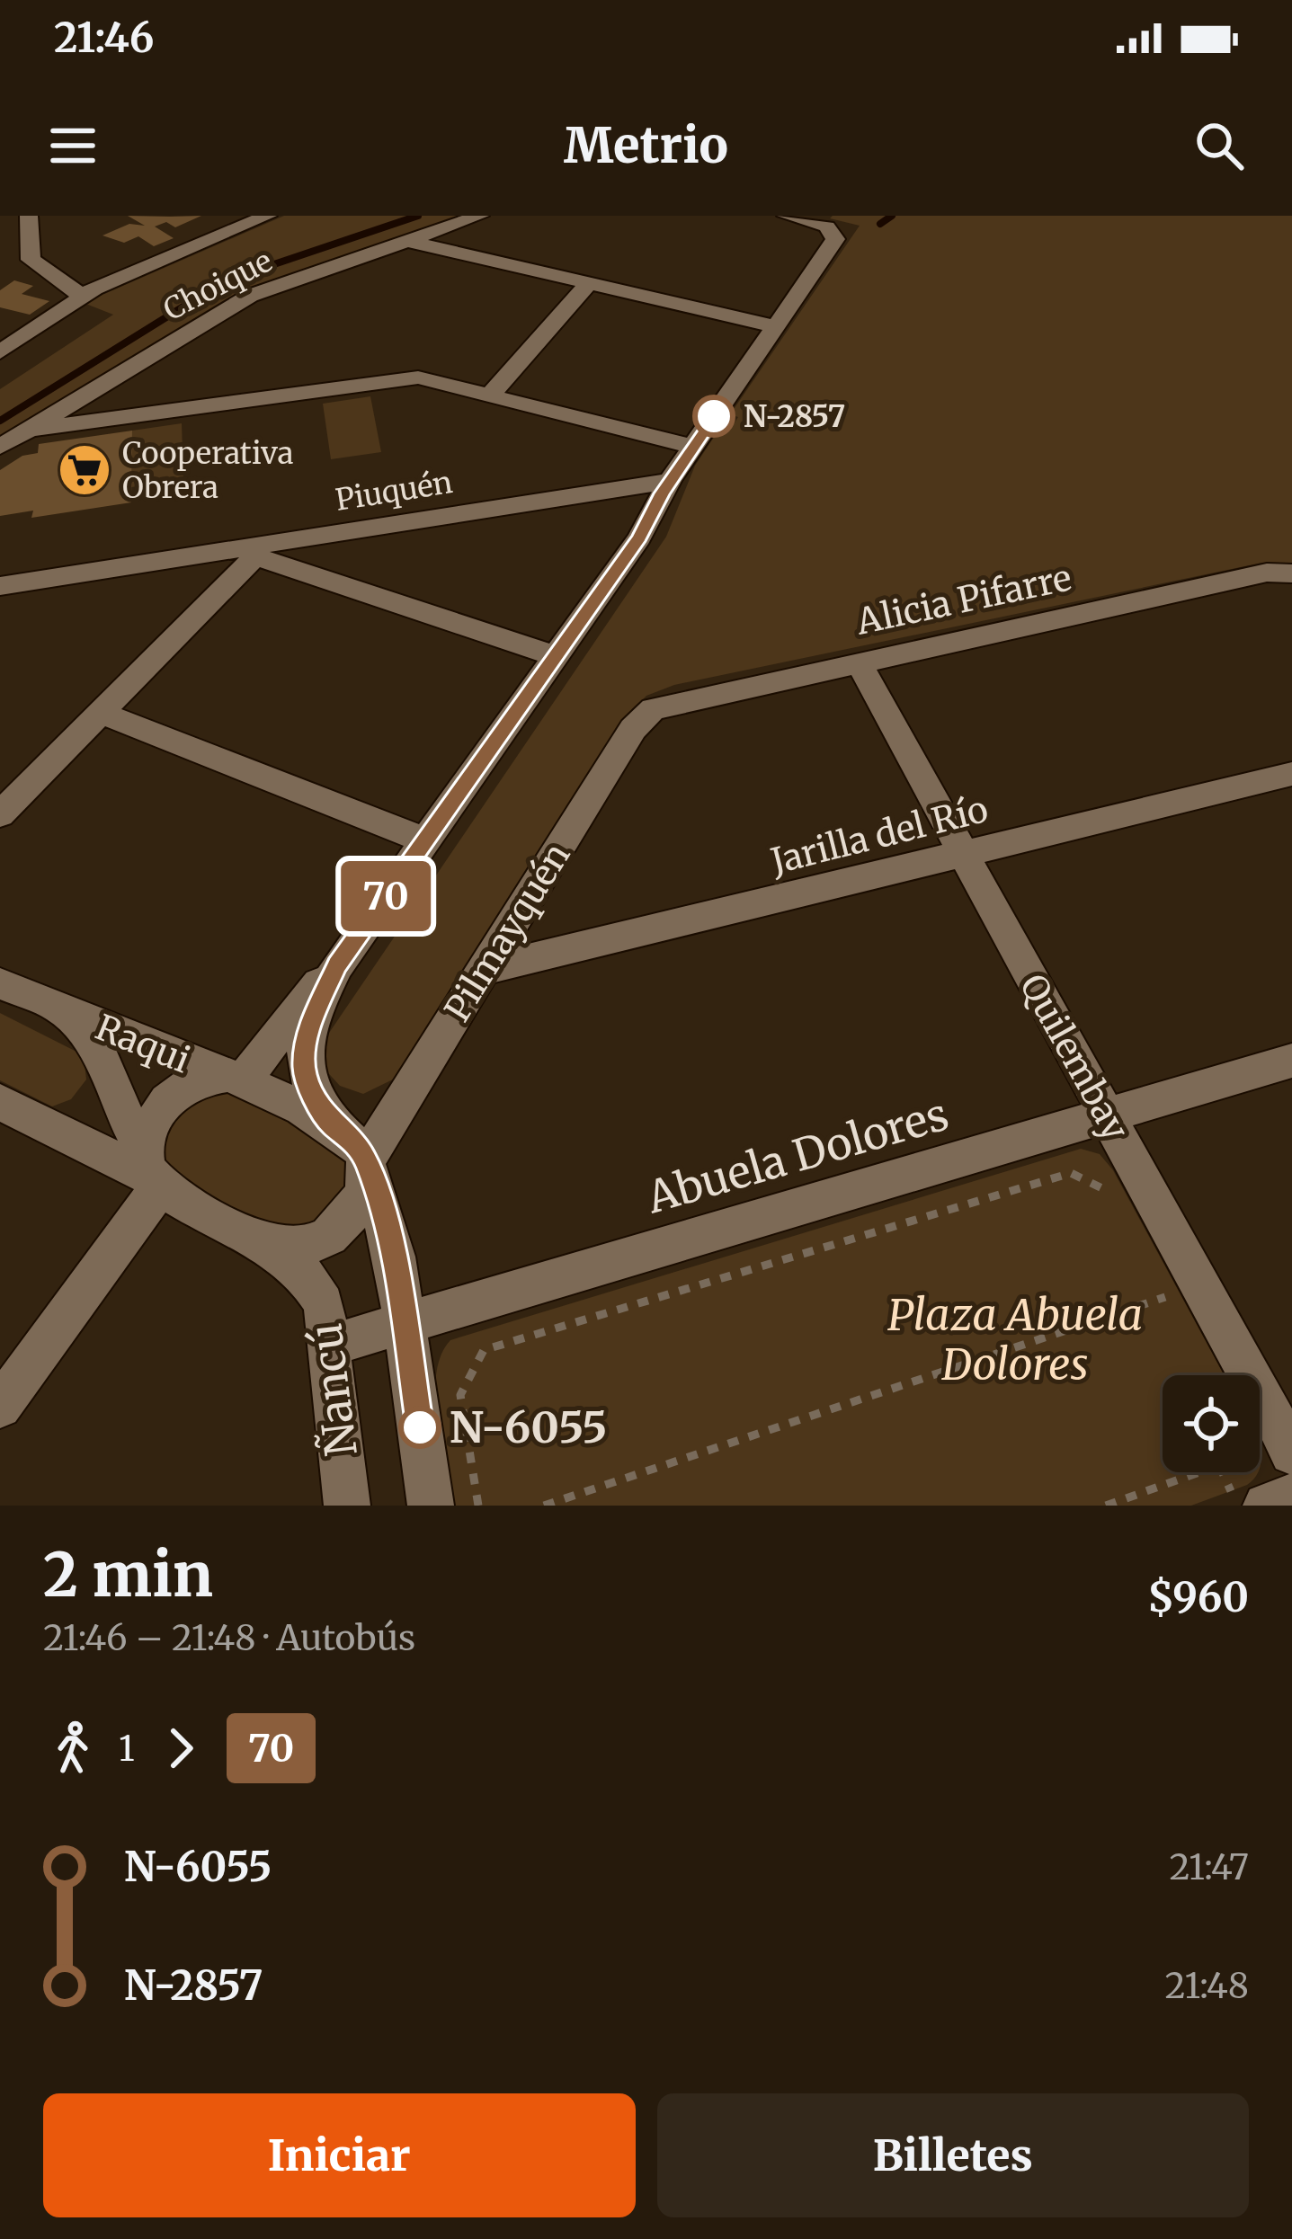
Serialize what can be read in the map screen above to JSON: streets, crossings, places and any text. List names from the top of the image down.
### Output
{
  "streets": {
    "street": [
      "Choique",
      "Piuquén",
      "Alicia Pifarre",
      "Jarilla del Río",
      "Pilmayquén",
      "Raqui",
      "Quilembay",
      "Abuela Dolores",
      "Ñancú"
    ]
  },
  "crossings": [
    ["Alicia Pifarre", "Pilmayquén"],
    ["Alicia Pifarre", "Quilembay"],
    ["Jarilla del Río", "Pilmayquén"],
    ["Jarilla del Río", "Quilembay"],
    ["Pilmayquén", "Raqui"],
    ["Pilmayquén", "Ñancú"],
    ["Raqui", "Ñancú"],
    ["Quilembay", "Abuela Dolores"],
    ["Abuela Dolores", "Ñancú"]
  ],
  "parks": ["Plaza Abuela Dolores"],
  "places": {
    "other": ["N-2857", "N-6055"],
    "supermarket": ["Cooperativa Obrera"]
  },
  "lines": ["bus line 70"],
  "page": {
    "status": "21:46",
    "header": "Metrio",
    "on_map": "70",
    "heading": ["2 min", "21:46 – 21:48 · Autobús", "$960"],
    "legs": ["1", "70"],
    "list": [
      {
        "name": "N-6055",
        "value": "21:47"
      },
      {
        "name": "N-2857",
        "value": "21:48"
      }
    ],
    "buttons": ["Iniciar", "Billetes"]
  }
}
